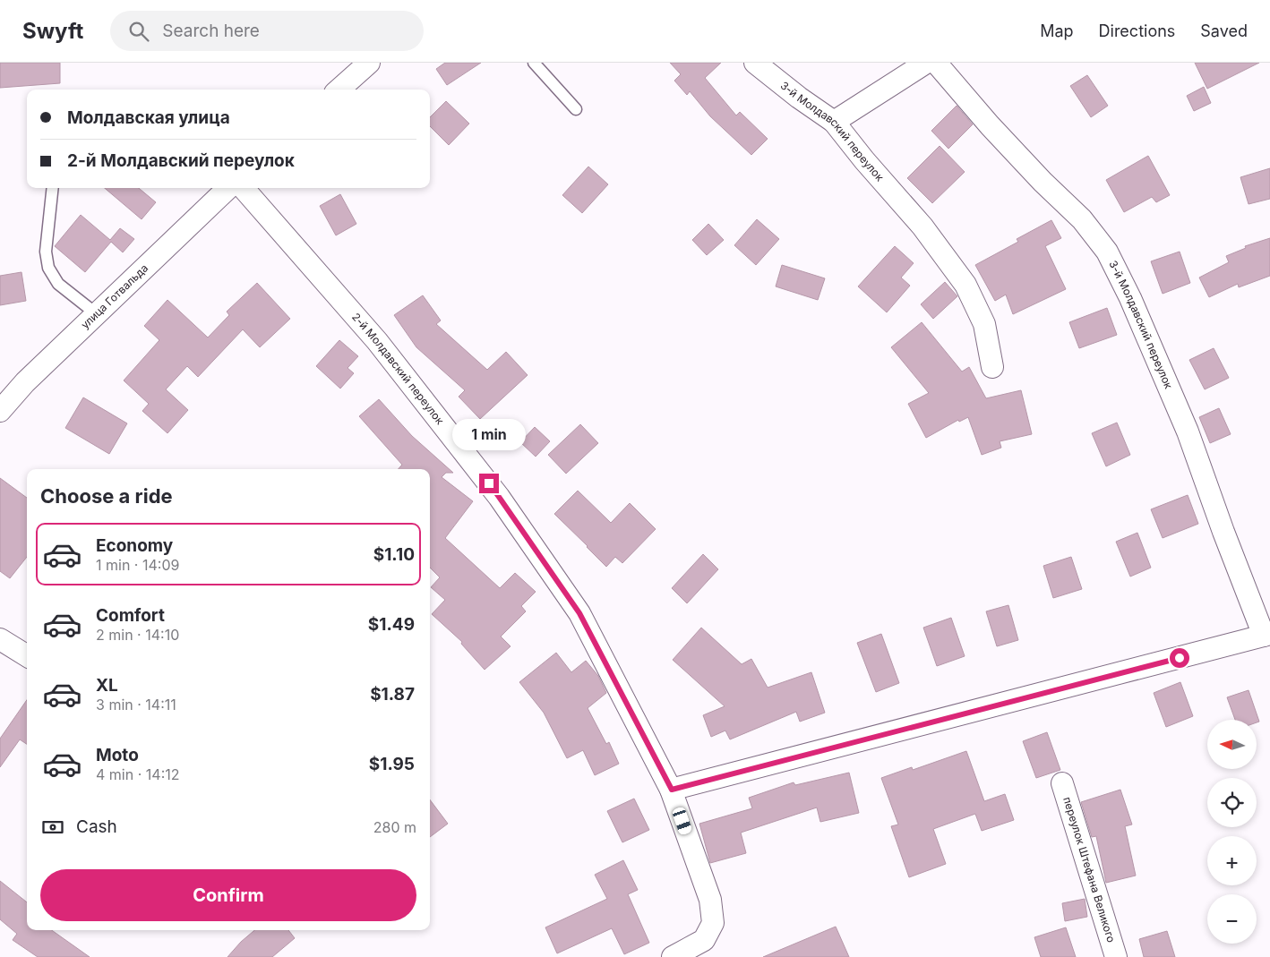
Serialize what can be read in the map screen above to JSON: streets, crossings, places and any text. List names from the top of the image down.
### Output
{
  "streets": {
    "street": [
      "3-й Молдавский переулок",
      "улица Готвальда",
      "2-й Молдавский переулок",
      "переулок Штефана Великого"
    ]
  },
  "north": "left",
  "page": {
    "header": "Swyft",
    "search": "Search here",
    "nav": ["Map", "Directions", "Saved"],
    "banner": ["Молдавская улица", "2-й Молдавский переулок"],
    "bubble": "1 min",
    "heading": "Choose a ride",
    "list": [
      {
        "name": "Economy",
        "note": "1 min · 14:09",
        "value": "$1.10"
      },
      {
        "name": "Comfort",
        "note": "2 min · 14:10",
        "value": "$1.49"
      },
      {
        "name": "XL",
        "note": "3 min · 14:11",
        "value": "$1.87"
      },
      {
        "name": "Moto",
        "note": "4 min · 14:12",
        "value": "$1.95"
      }
    ],
    "map_buttons": ["+", "−"],
    "pay": ["Cash", "280 m"],
    "buttons": "Confirm"
  }
}
